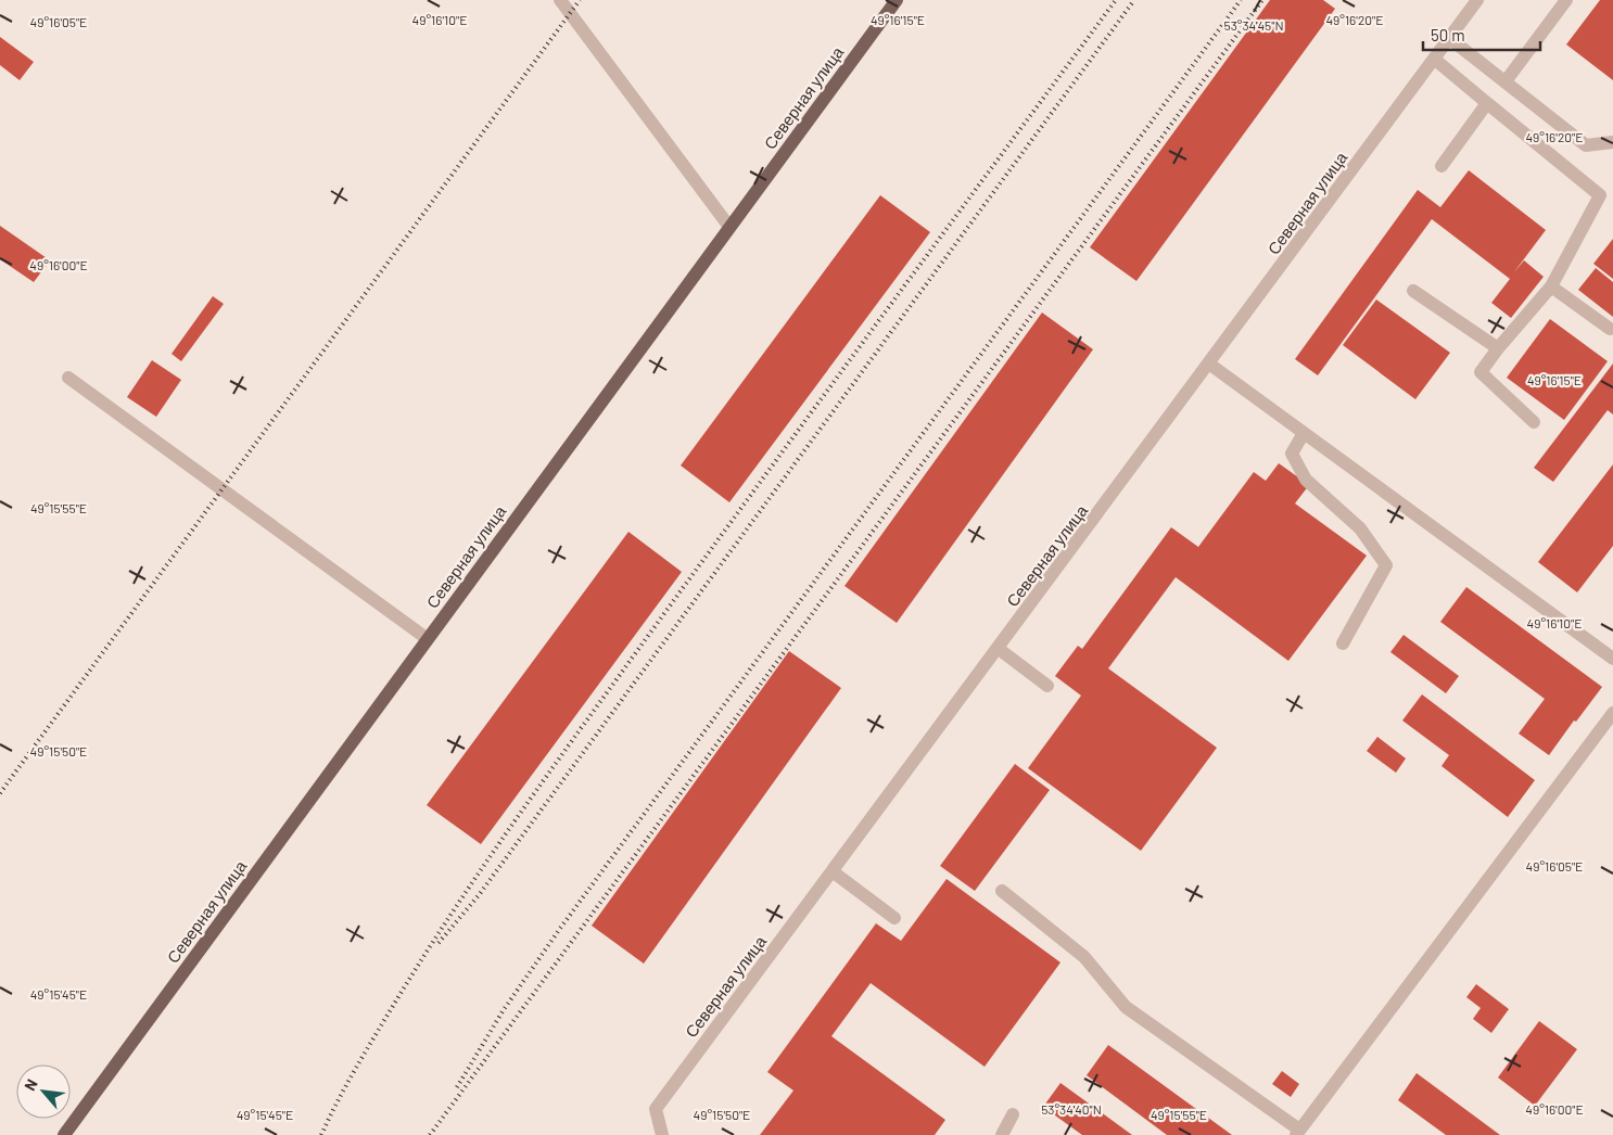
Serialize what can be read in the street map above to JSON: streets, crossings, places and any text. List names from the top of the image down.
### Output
{
  "streets": {
    "main road": ["Северная улица"]
  },
  "scale_bar": "50 m",
  "north": "top left",
  "coordinates": [
    "49°16'10\"E",
    "49°16'15\"E",
    "49°16'20\"E",
    "49°16'05\"E",
    "53°34'45\"N",
    "49°16'00\"E",
    "49°15'55\"E",
    "49°15'50\"E",
    "49°15'45\"E",
    "53°34'40\"N"
  ]
}
